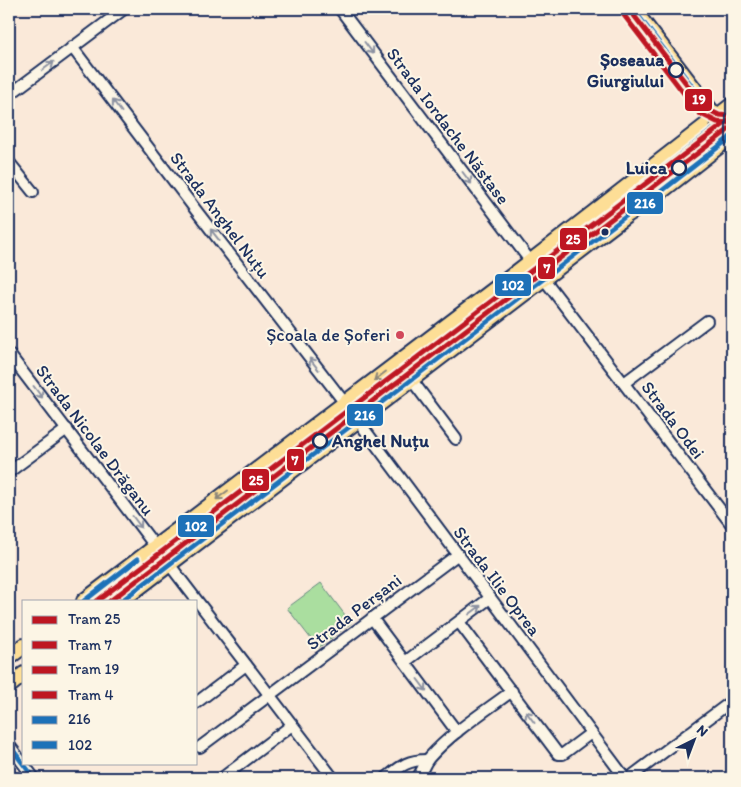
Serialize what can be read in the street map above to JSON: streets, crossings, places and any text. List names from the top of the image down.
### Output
{
  "streets": {
    "street": [
      "Strada Iordache Năstase",
      "Strada Anghel Nuțu",
      "Strada Odei",
      "Strada Nicolae Drăganu",
      "Strada Ilie Oprea",
      "Strada Perșani"
    ]
  },
  "crossings": [
    ["Strada Anghel Nuțu", "Strada Ilie Oprea"],
    ["Strada Ilie Oprea", "Strada Perșani"]
  ],
  "one_way": ["Strada Iordache Năstase", "Strada Anghel Nuțu", "Strada Nicolae Drăganu"],
  "places": [
    "Șoseaua Giurgiului",
    "Luica",
    "Școala de Șoferi",
    "Anghel Nuțu"
  ],
  "lines": [
    "tram line 19",
    "transit line 216",
    "tram line 4",
    "tram line 25",
    "tram line 7",
    "transit line 102"
  ],
  "legend": [
    "Tram 25",
    "Tram 7",
    "Tram 19",
    "Tram 4",
    "216",
    "102"
  ],
  "north": "top right"
}
